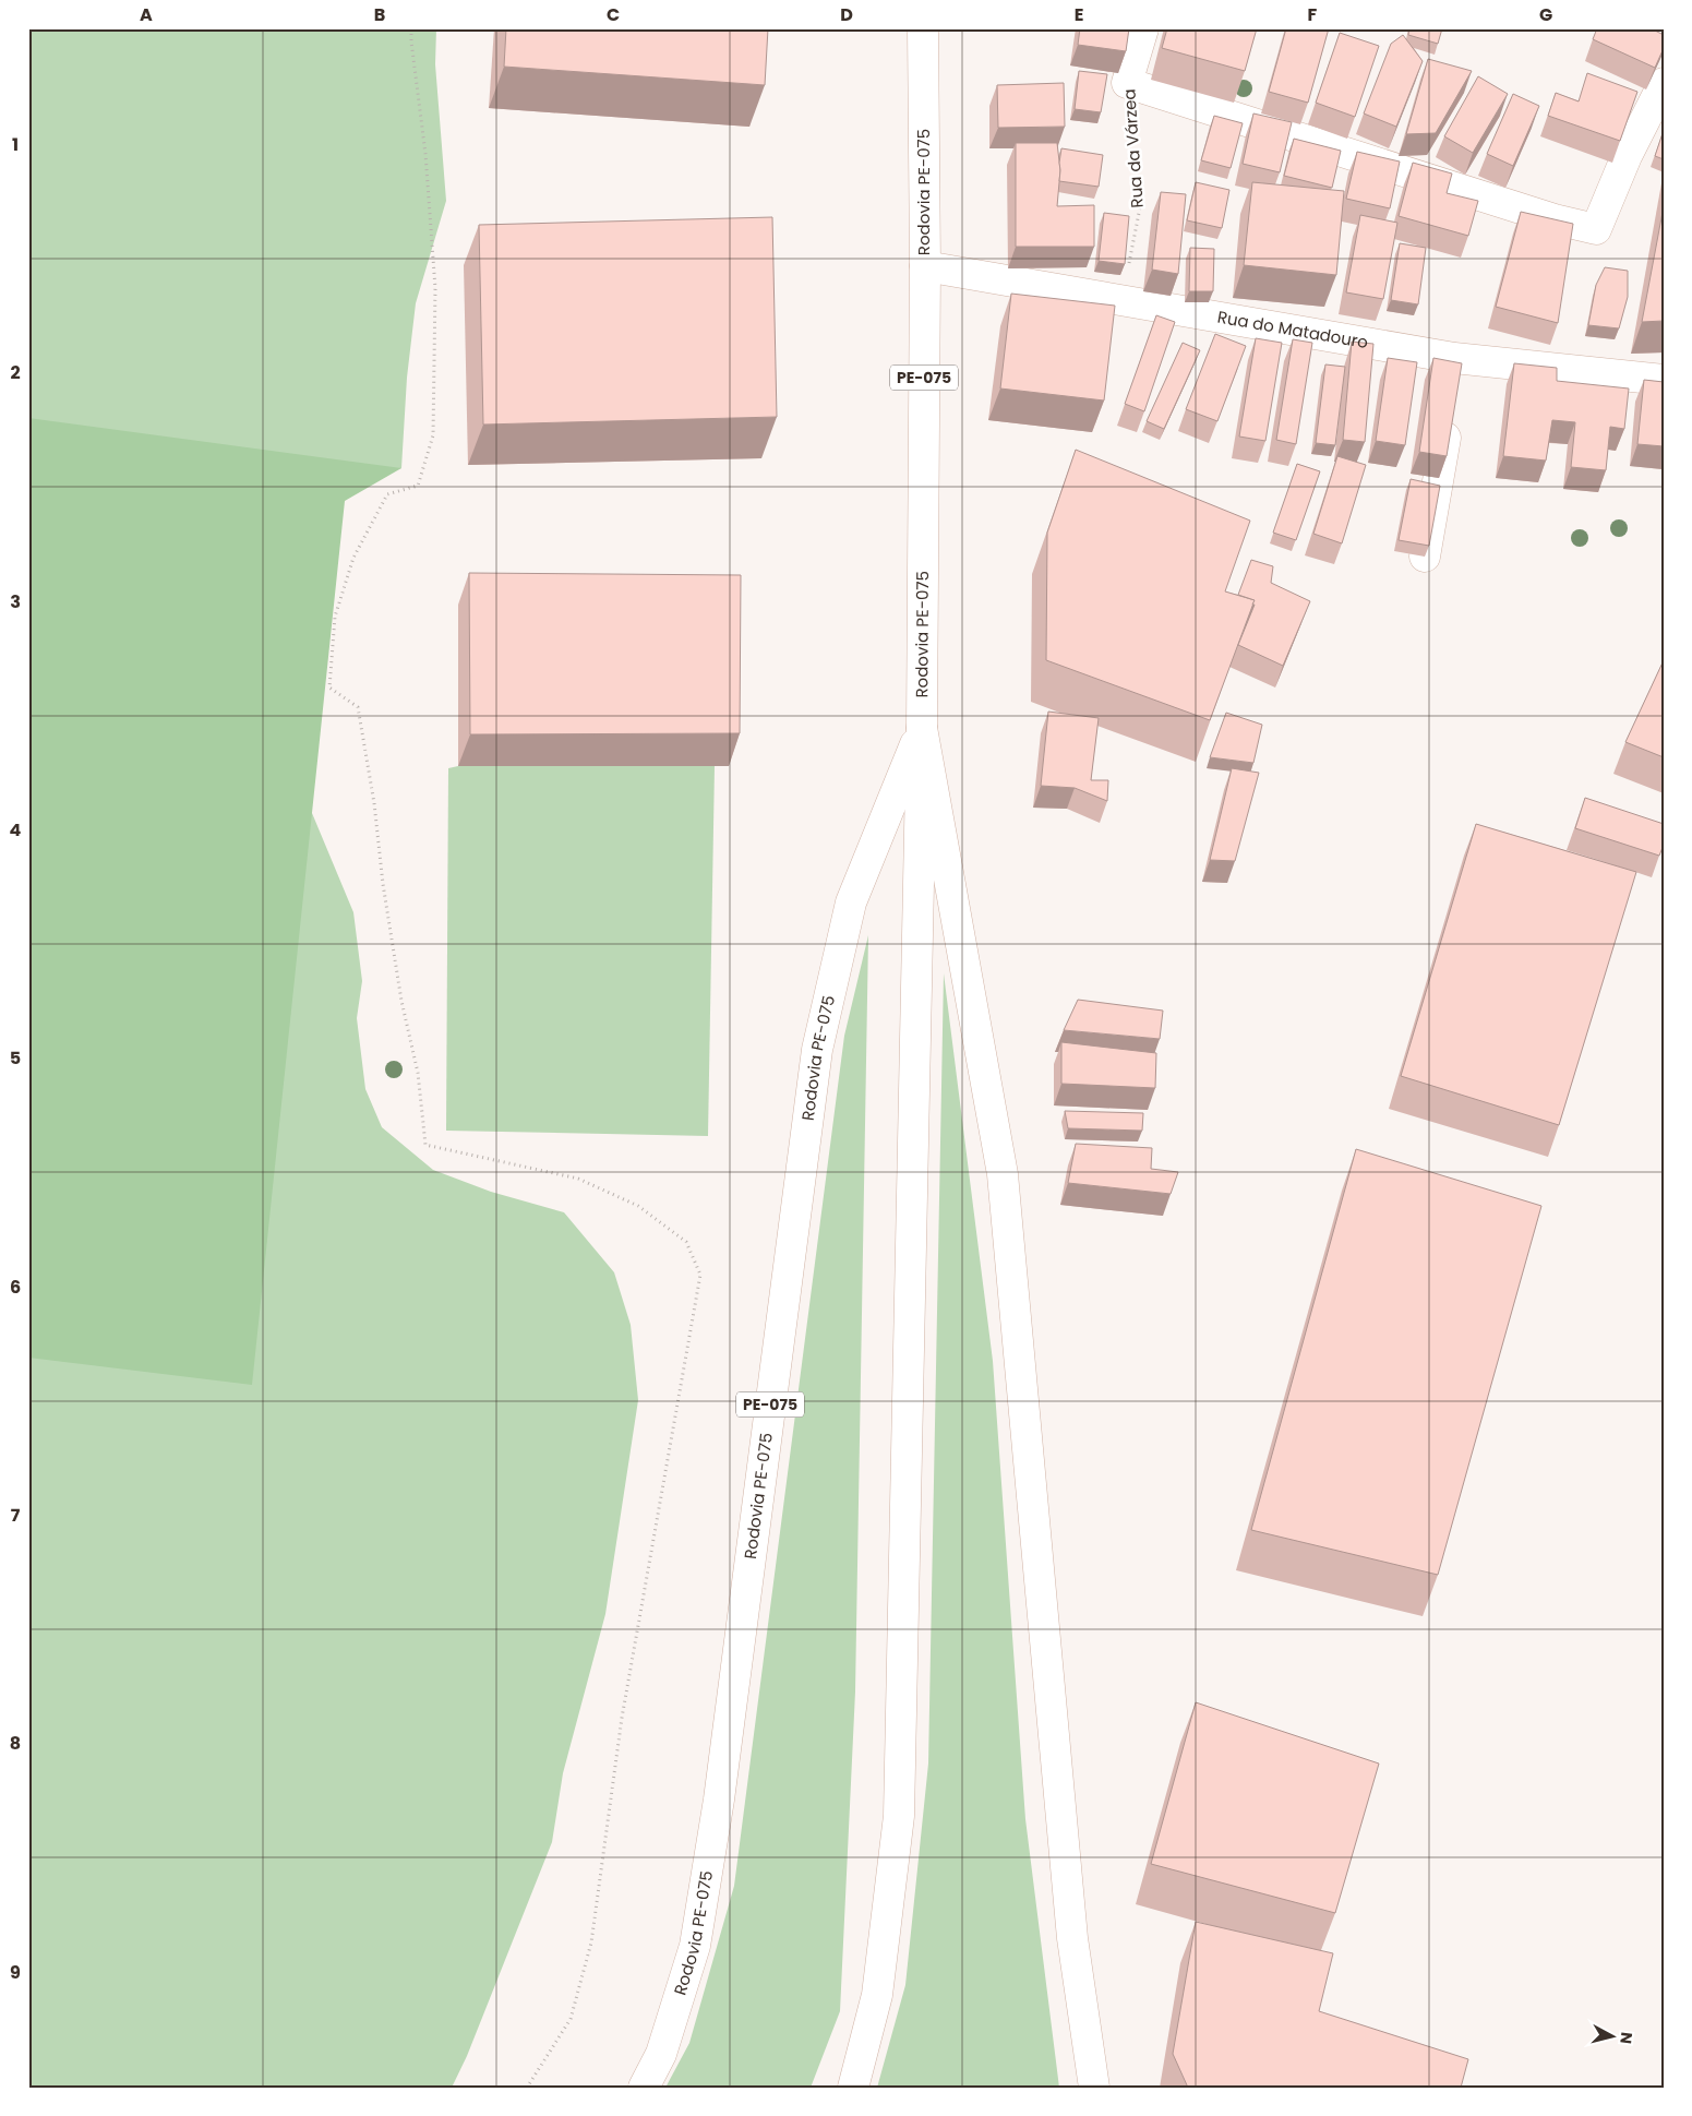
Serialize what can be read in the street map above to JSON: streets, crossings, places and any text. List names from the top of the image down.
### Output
{
  "streets": {
    "main road": [
      "Rua da Várzea",
      "Rodovia PE-075",
      "Rua do Matadouro",
      "PE-075"
    ]
  },
  "crossings": [
    ["Rua da Várzea", "Rua do Matadouro"],
    ["Rodovia PE-075", "Rua do Matadouro"],
    ["Rodovia PE-075", "PE-075"]
  ],
  "north": "right",
  "grid": {
    "columns": [
      "A",
      "B",
      "C",
      "D",
      "E",
      "F",
      "G"
    ],
    "rows": [
      "1",
      "2",
      "3",
      "4",
      "5",
      "6",
      "7",
      "8",
      "9"
    ]
  }
}
